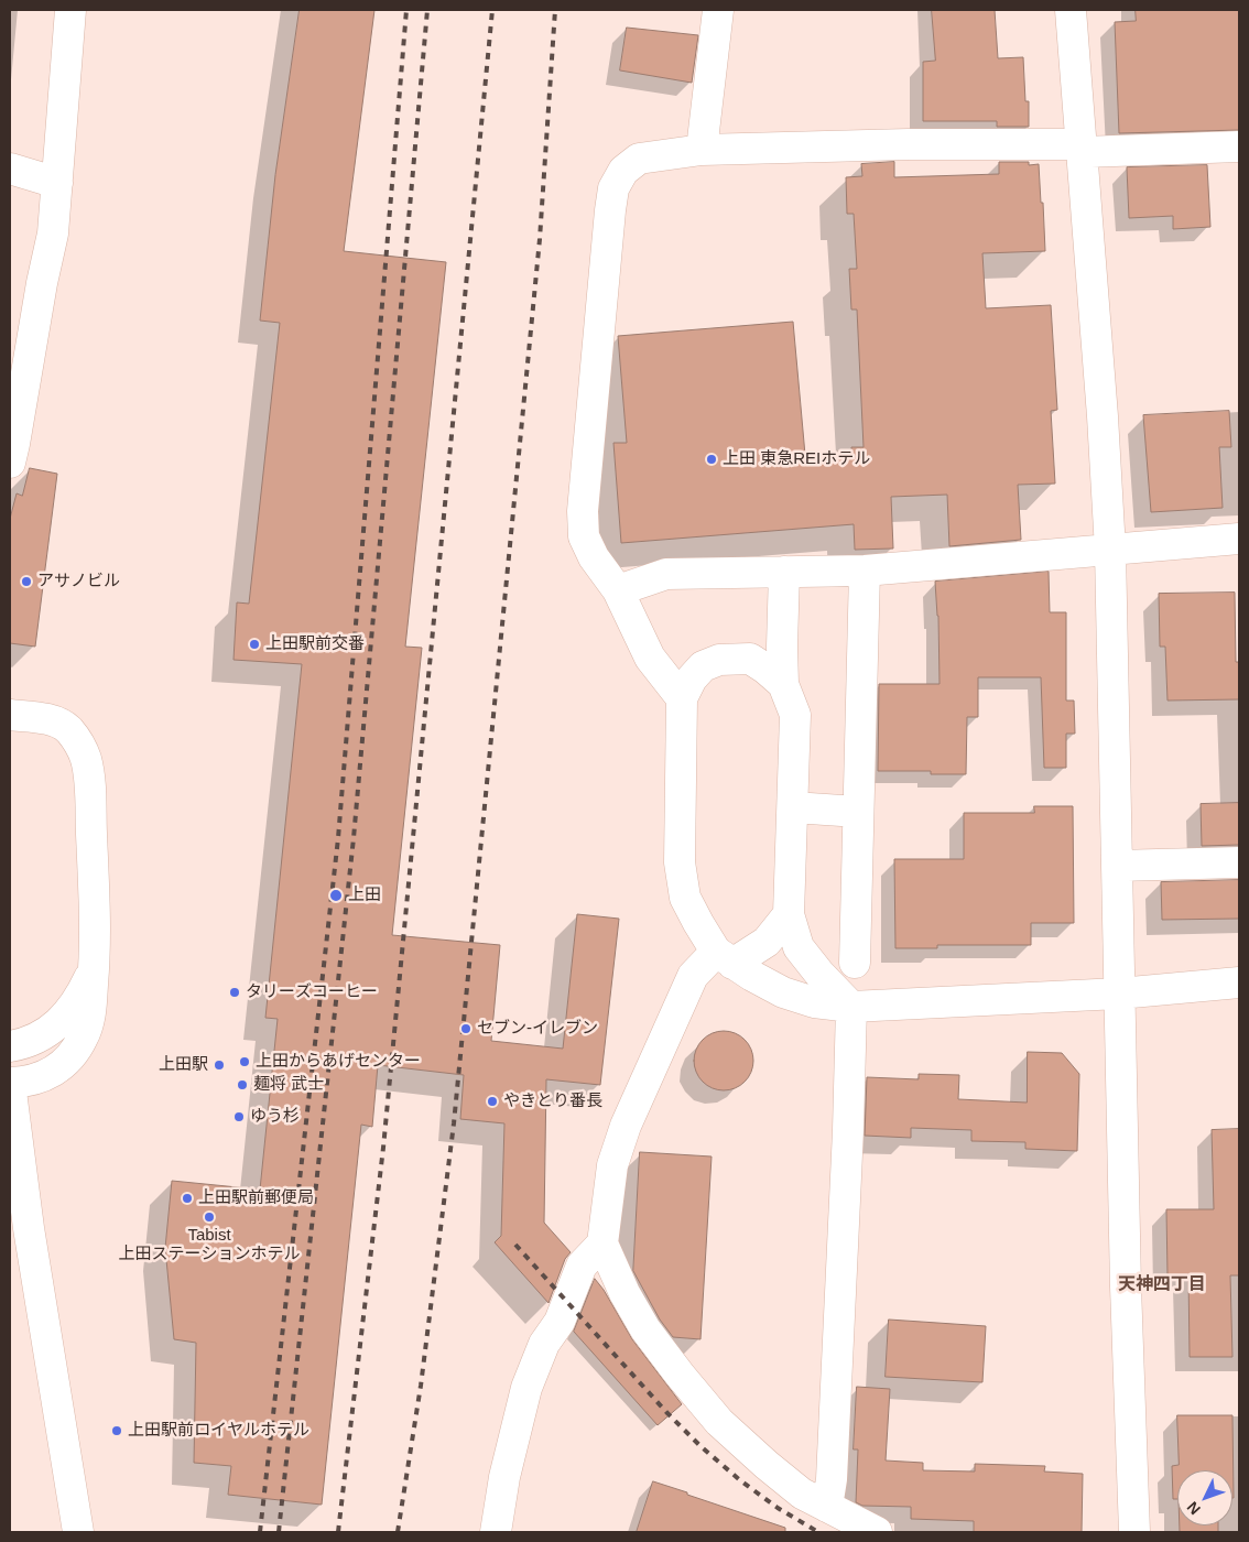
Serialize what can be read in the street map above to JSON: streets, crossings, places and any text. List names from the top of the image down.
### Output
{
  "districts": ["天神四丁目"],
  "places": [
    "上田 東急REIホテル",
    "アサノビル",
    "上田駅前交番",
    "上田",
    "タリーズコーヒー",
    "セブン-イレブン",
    "上田からあげセンター",
    "上田駅",
    "麺将 武士",
    "やきとり番長",
    "ゆう杉",
    "上田駅前郵便局",
    "Tabist 上田ステーションホテル",
    "上田駅前ロイヤルホテル"
  ],
  "north": "bottom left"
}
